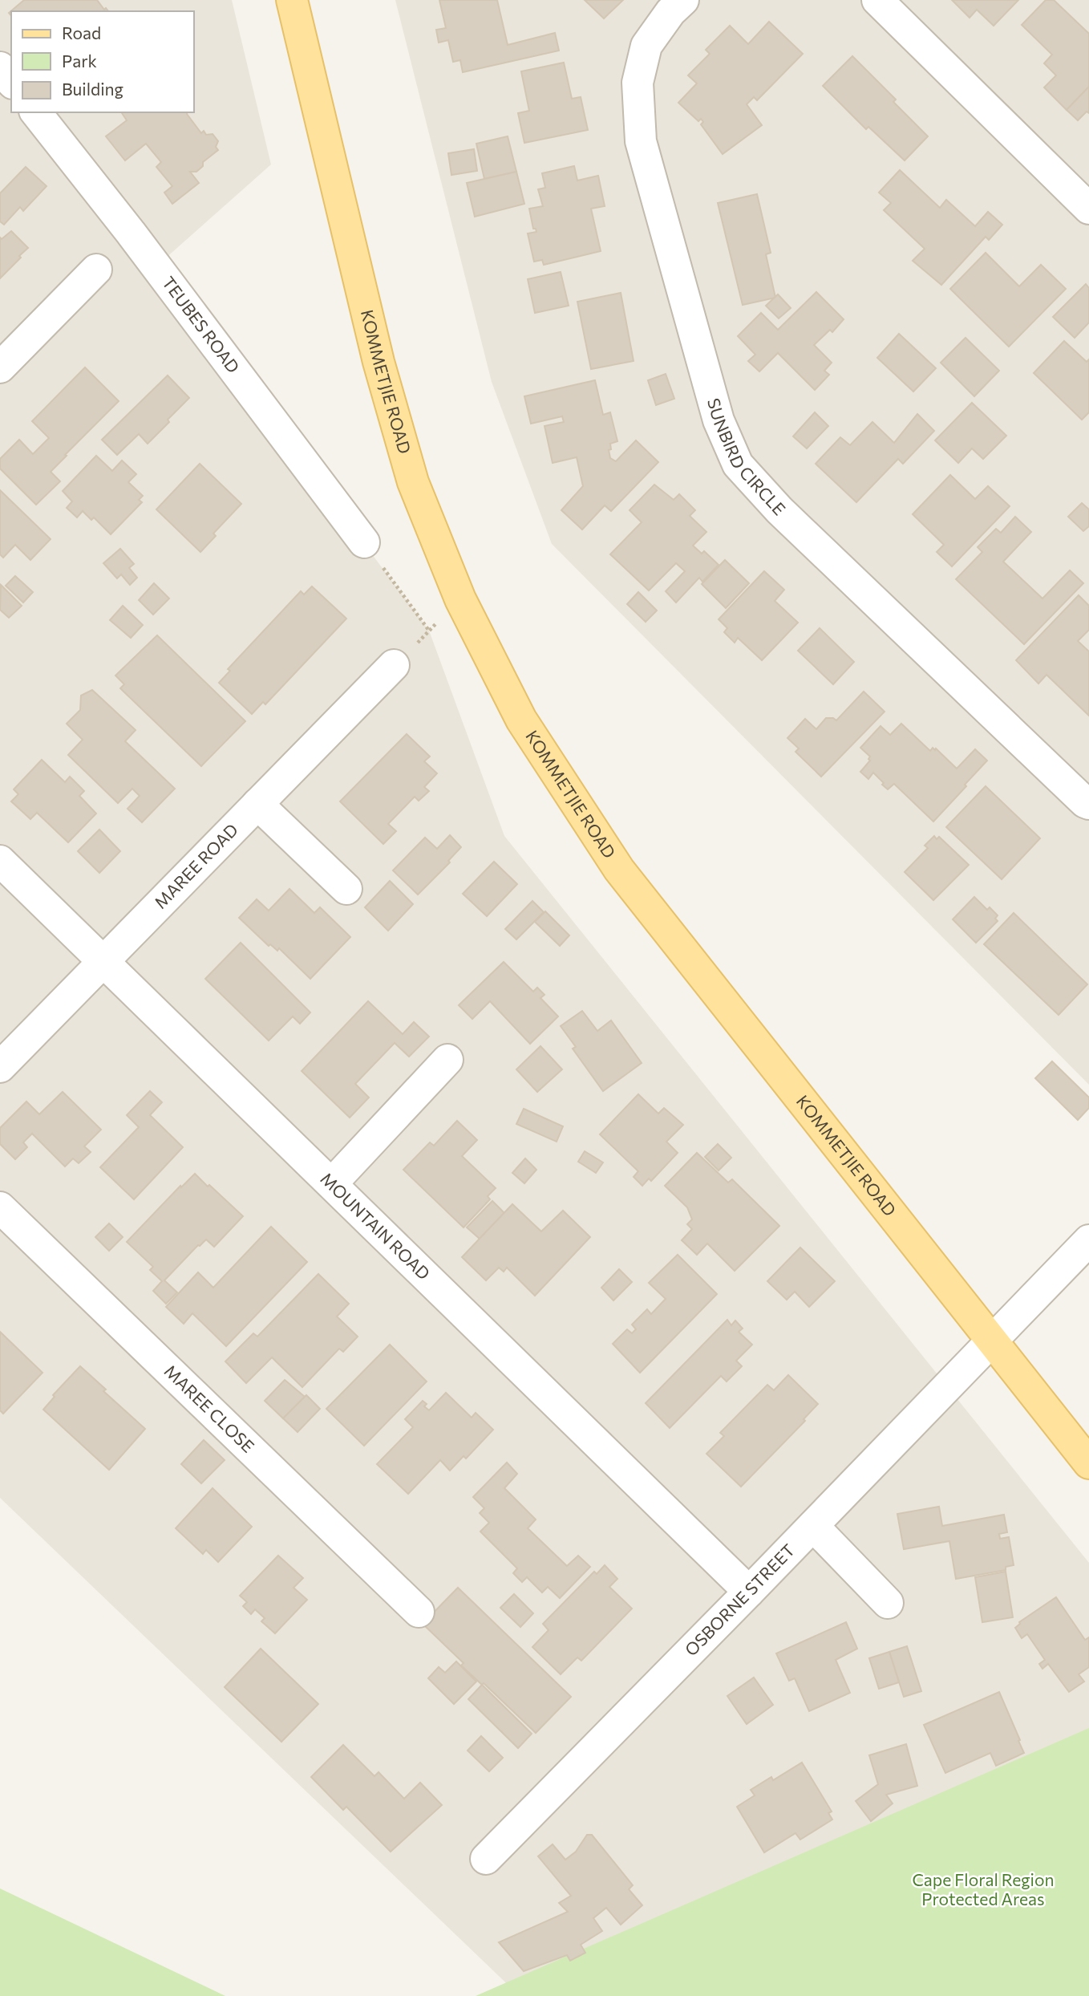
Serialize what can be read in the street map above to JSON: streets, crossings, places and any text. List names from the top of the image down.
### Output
{
  "streets": {
    "main road": ["KOMMETJIE ROAD"],
    "street": [
      "TEUBES ROAD",
      "SUNBIRD CIRCLE",
      "MAREE ROAD",
      "MOUNTAIN ROAD",
      "MAREE CLOSE",
      "OSBORNE STREET"
    ]
  },
  "crossings": [
    ["KOMMETJIE ROAD", "OSBORNE STREET"],
    ["MAREE ROAD", "MOUNTAIN ROAD"],
    ["MOUNTAIN ROAD", "OSBORNE STREET"]
  ],
  "parks": ["Cape Floral Region Protected Areas"],
  "legend": ["Road", "Park", "Building"]
}
